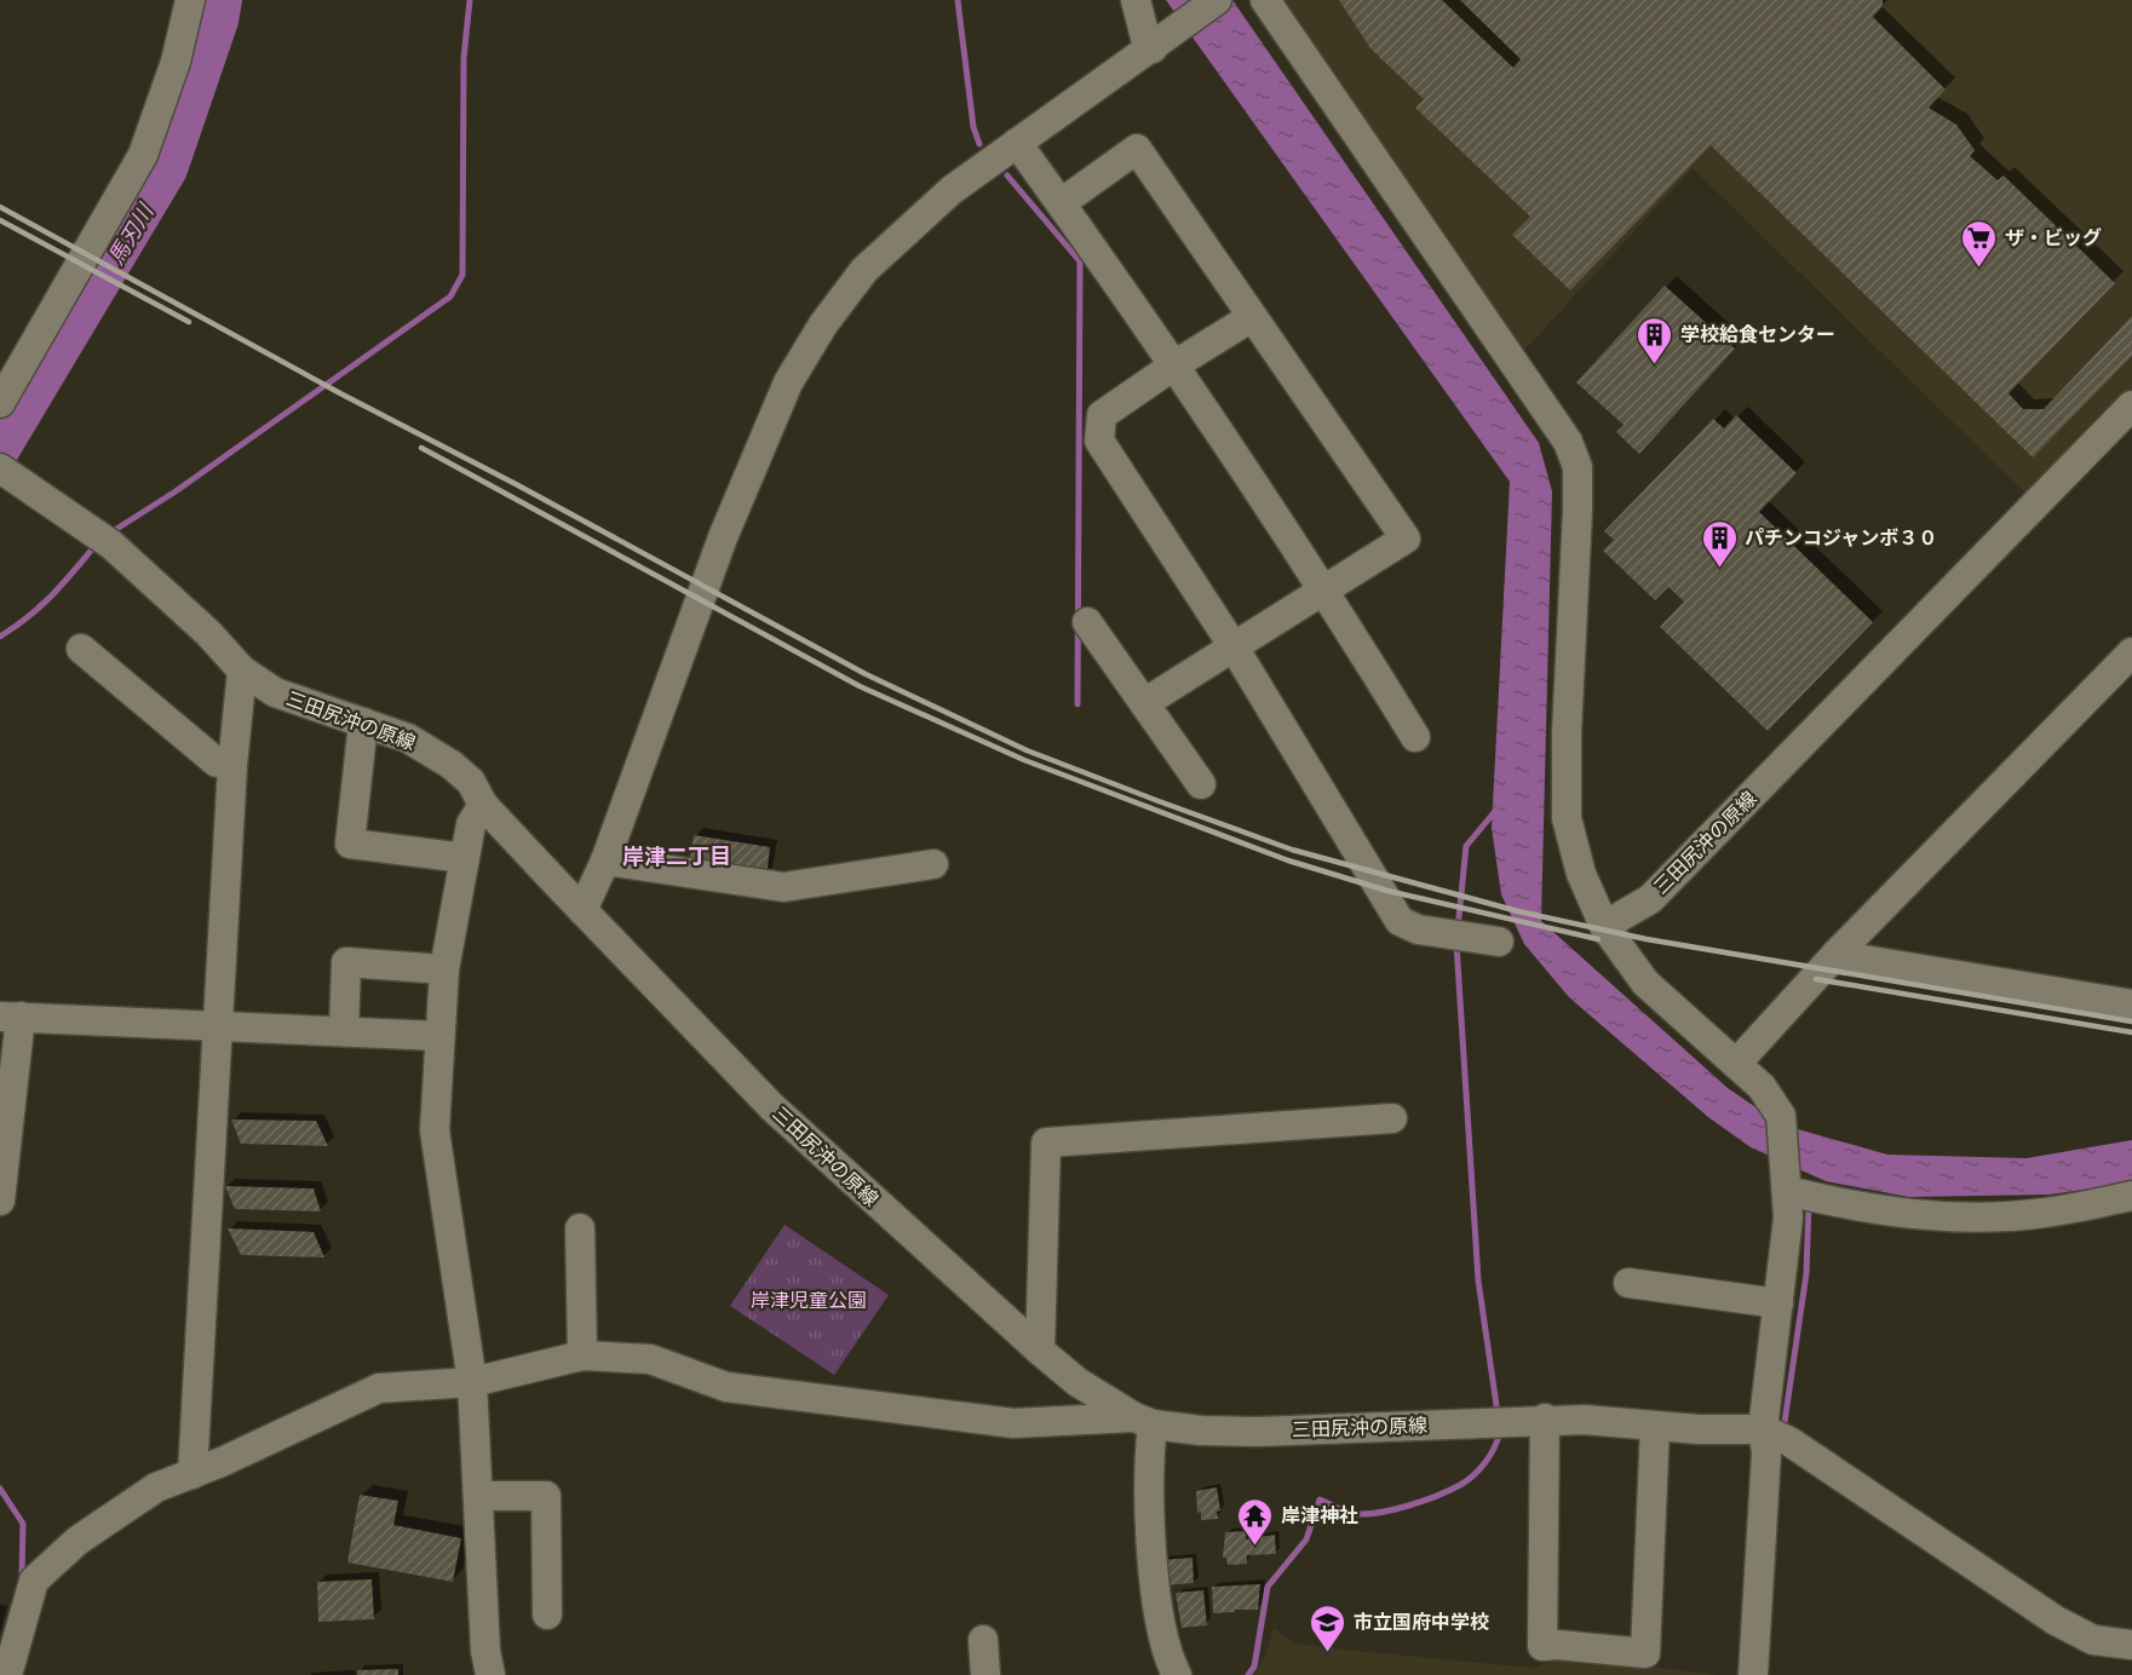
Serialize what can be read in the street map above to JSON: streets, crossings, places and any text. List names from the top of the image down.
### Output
{
  "streets": {
    "street": ["三田尻沖の原線"]
  },
  "districts": ["岸津二丁目"],
  "water": ["馬刃川"],
  "parks": ["岸津児童公園"],
  "places": {
    "supermarket": ["ザ・ビッグ"],
    "building": ["学校給食センター", "パチンコジャンボ３０"],
    "temple": ["岸津神社"],
    "school or university": ["市立国府中学校"]
  }
}
